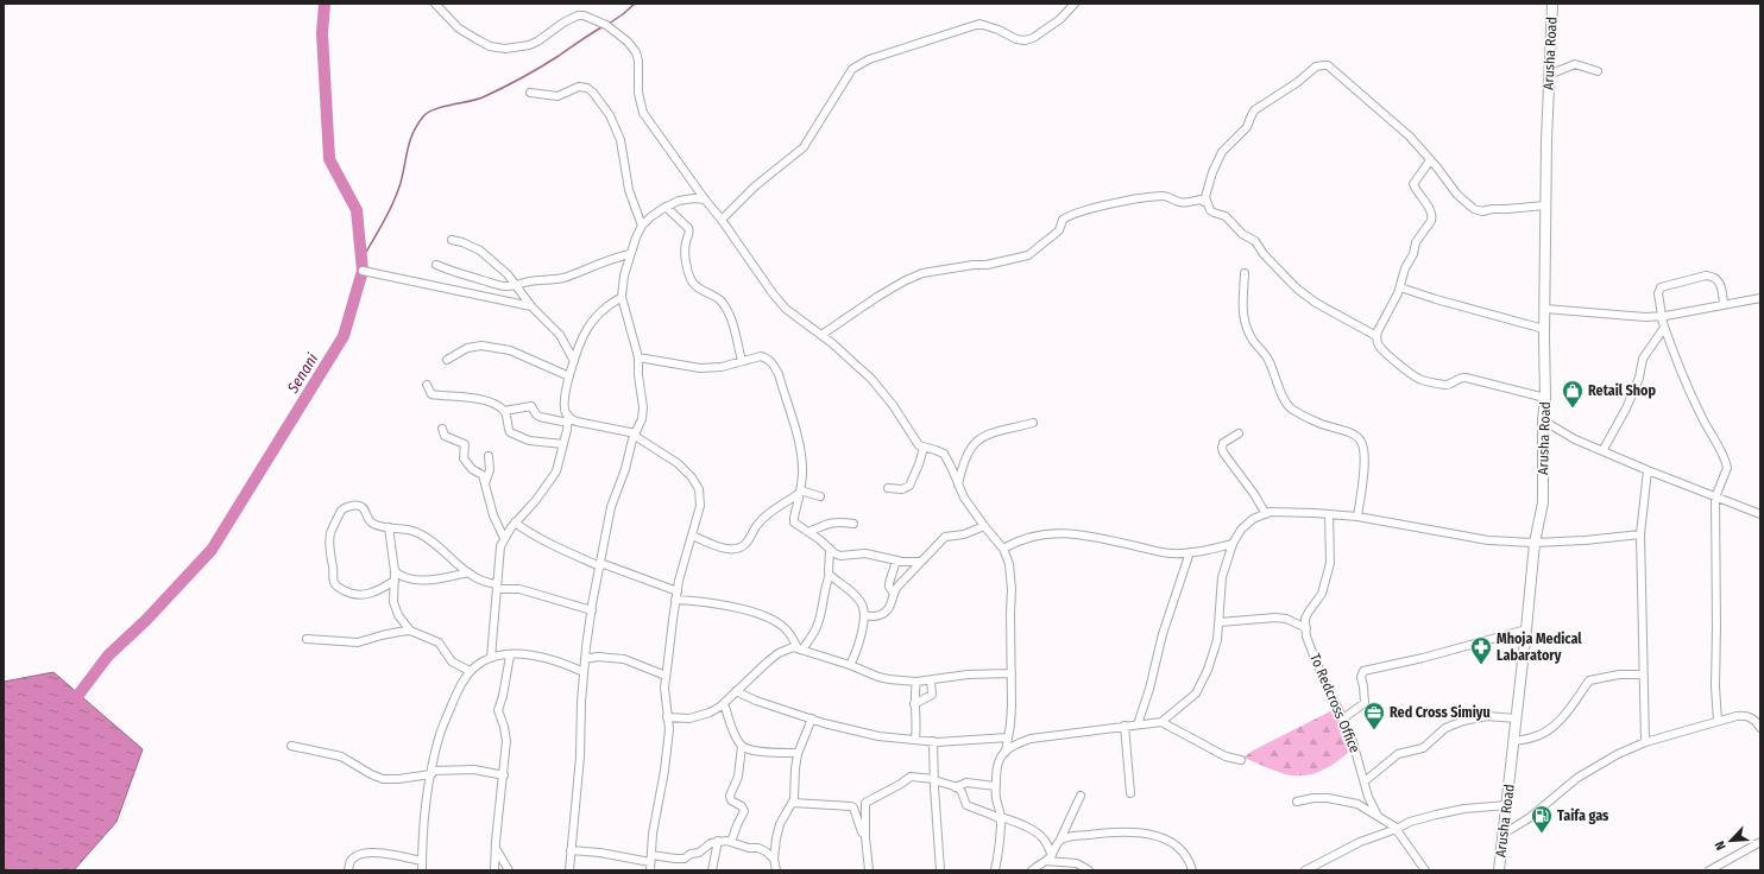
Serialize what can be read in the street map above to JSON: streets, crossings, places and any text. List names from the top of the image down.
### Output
{
  "streets": {
    "main road": ["Arusha Road"],
    "street": ["To Redcross Office"]
  },
  "water": ["Senani"],
  "places": {
    "shop": ["Retail Shop"],
    "pharmacy": ["Mhoja Medical Labaratory"],
    "office": ["Red Cross Simiyu"],
    "fuel station": ["Taifa gas"]
  },
  "north": "bottom left"
}
